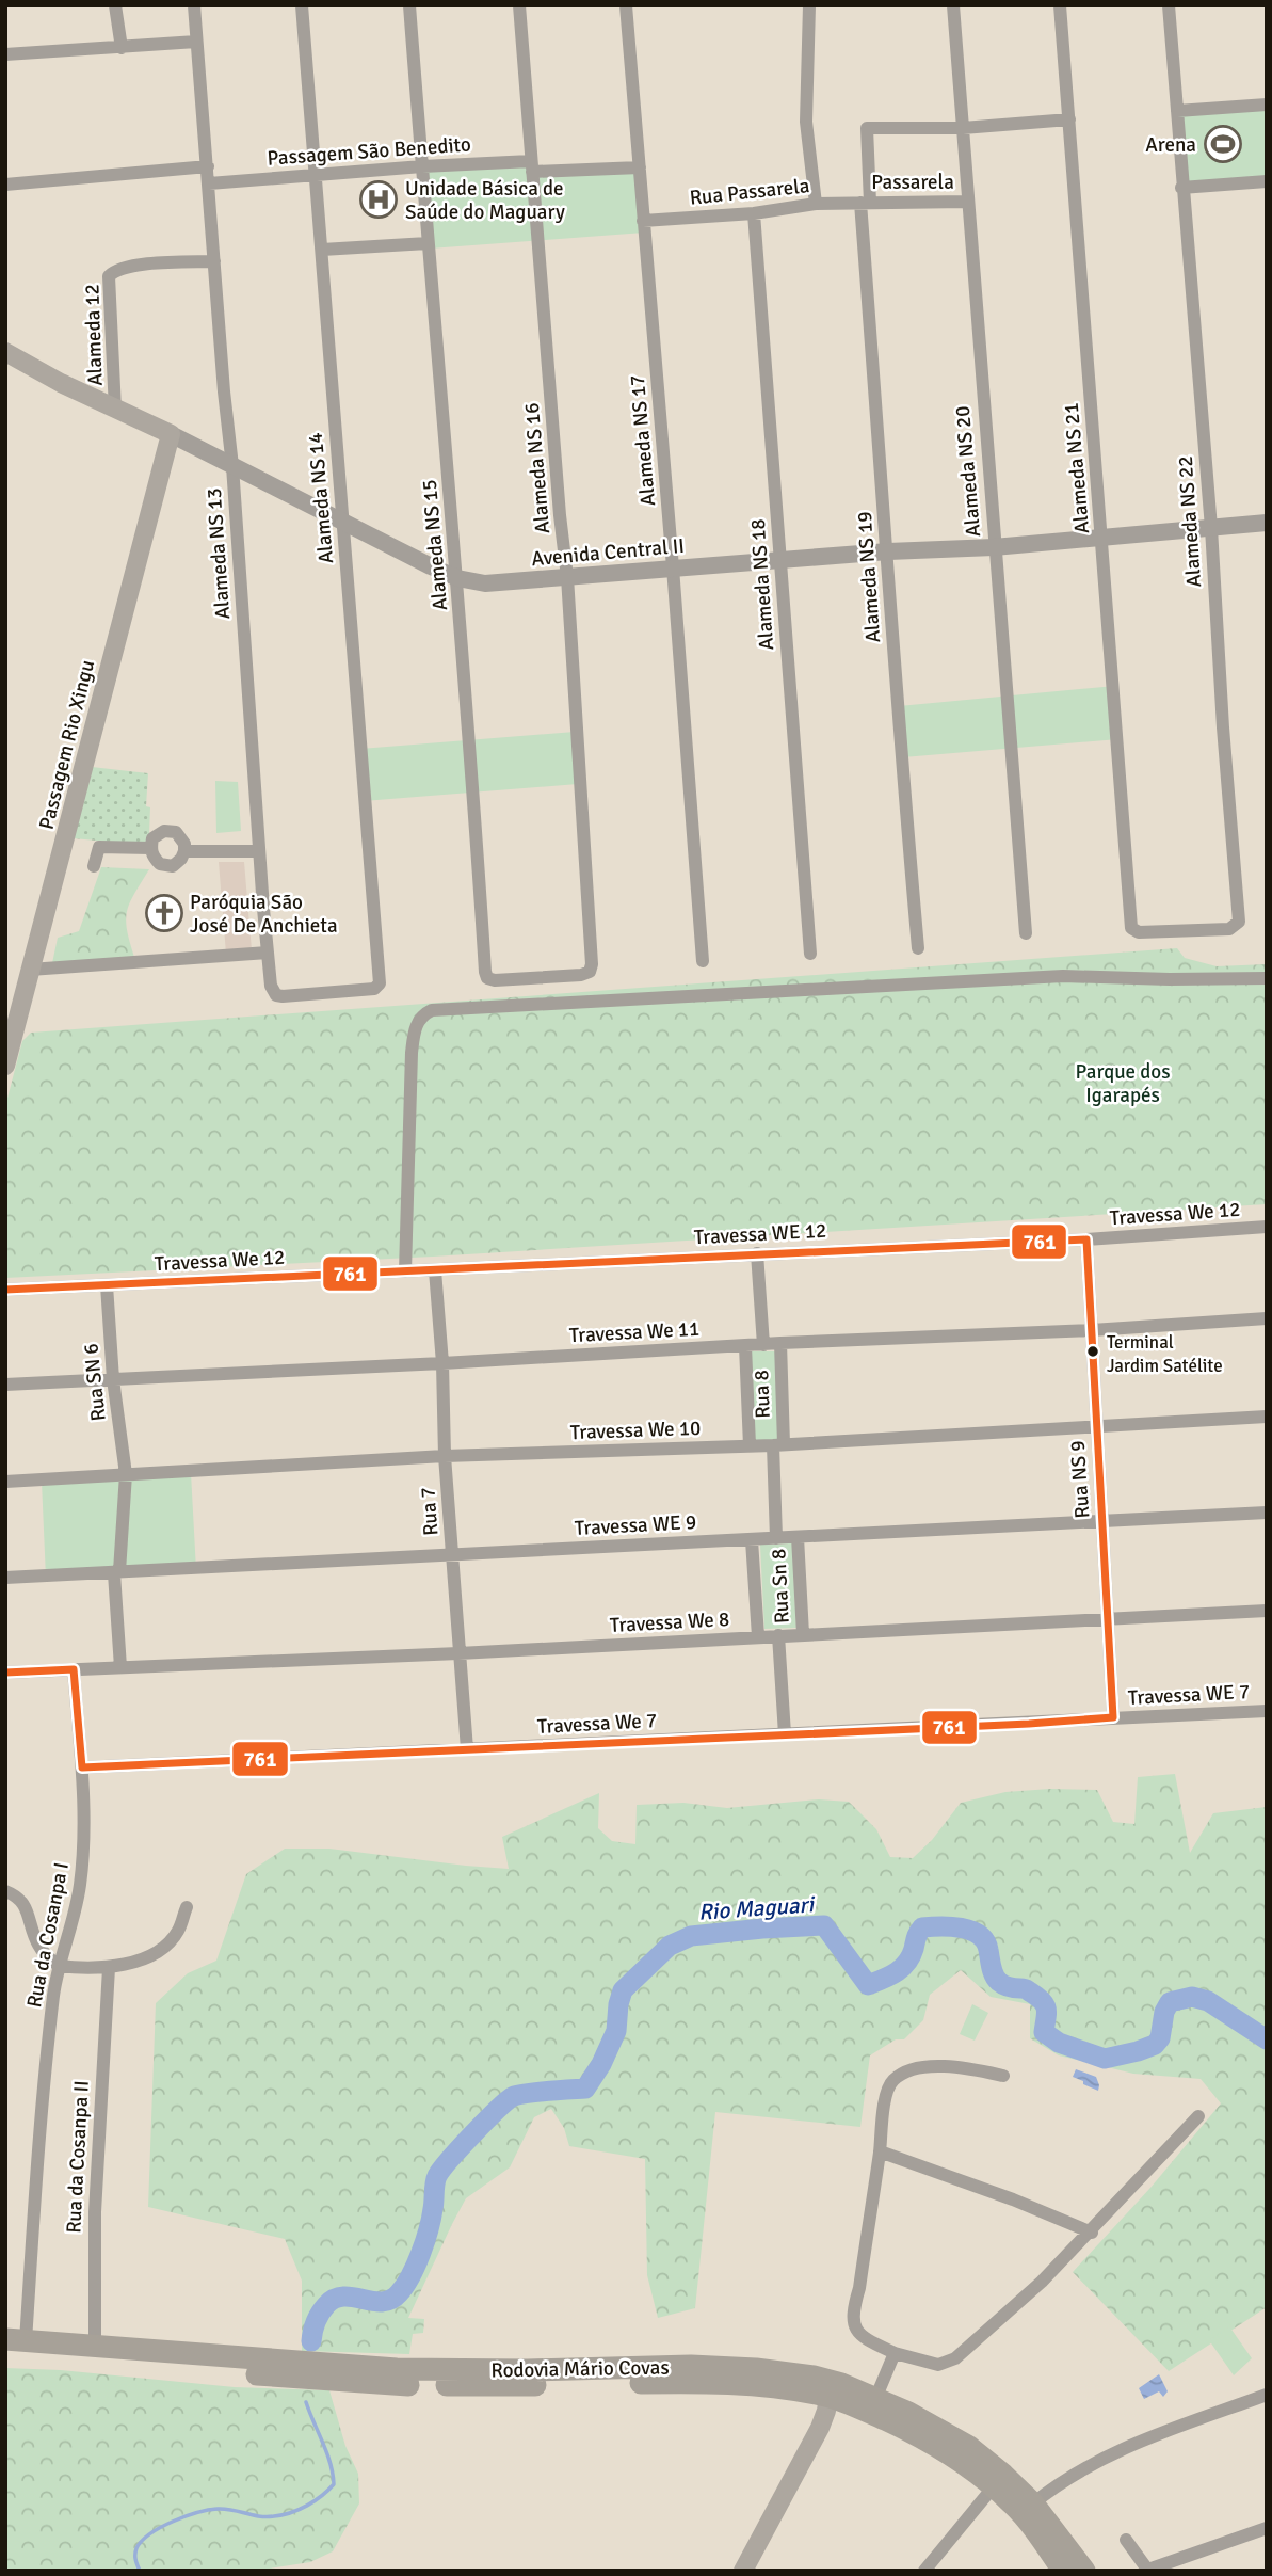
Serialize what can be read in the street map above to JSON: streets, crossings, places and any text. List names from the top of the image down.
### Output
{
  "streets": {
    "main road": ["Avenida Central II", "Passagem Rio Xingu", "Rodovia Mário Covas"],
    "street": [
      "Passagem São Benedito",
      "Passarela",
      "Rua Passarela",
      "Alameda 12",
      "Alameda NS 17",
      "Alameda NS 16",
      "Alameda NS 21",
      "Alameda NS 20",
      "Alameda NS 14",
      "Alameda NS 22",
      "Alameda NS 15",
      "Alameda NS 13",
      "Alameda NS 19",
      "Alameda NS 18",
      "Travessa We 12",
      "Travessa WE 12",
      "Travessa We 11",
      "Rua SN 6",
      "Rua 8",
      "Travessa We 10",
      "Rua NS 9",
      "Rua 7",
      "Travessa WE 9",
      "Rua Sn 8",
      "Travessa We 8",
      "Travessa WE 7",
      "Travessa We 7",
      "Rua da Cosanpa I",
      "Rua da Cosanpa II"
    ]
  },
  "crossings": [
    ["Passagem São Benedito", "Alameda NS 17"],
    ["Passagem São Benedito", "Alameda NS 16"],
    ["Passagem São Benedito", "Alameda NS 14"],
    ["Passagem São Benedito", "Alameda NS 15"],
    ["Passagem São Benedito", "Alameda NS 13"],
    ["Passarela", "Rua Passarela"],
    ["Passarela", "Alameda NS 20"],
    ["Passarela", "Alameda NS 19"],
    ["Rua Passarela", "Alameda NS 17"],
    ["Rua Passarela", "Alameda NS 19"],
    ["Rua Passarela", "Alameda NS 18"],
    ["Alameda 12", "Avenida Central II"],
    ["Alameda 12", "Alameda NS 13"],
    ["Alameda NS 17", "Avenida Central II"],
    ["Alameda NS 16", "Alameda NS 15"],
    ["Alameda NS 16", "Avenida Central II"],
    ["Alameda NS 21", "Alameda NS 22"],
    ["Alameda NS 21", "Avenida Central II"],
    ["Alameda NS 20", "Avenida Central II"],
    ["Alameda NS 20", "Alameda NS 19"],
    ["Alameda NS 14", "Avenida Central II"],
    ["Alameda NS 14", "Alameda NS 13"],
    ["Alameda NS 22", "Avenida Central II"],
    ["Alameda NS 15", "Avenida Central II"],
    ["Avenida Central II", "Alameda NS 13"],
    ["Avenida Central II", "Alameda NS 19"],
    ["Avenida Central II", "Alameda NS 18"],
    ["Avenida Central II", "Passagem Rio Xingu"],
    ["Travessa We 12", "Travessa WE 12"],
    ["Travessa We 12", "Rua SN 6"],
    ["Travessa We 12", "Rua NS 9"],
    ["Travessa We 12", "Rua 7"],
    ["Travessa WE 12", "Rua 8"],
    ["Travessa WE 12", "Rua NS 9"],
    ["Travessa WE 12", "Rua 7"],
    ["Travessa We 11", "Rua SN 6"],
    ["Travessa We 11", "Rua 8"],
    ["Travessa We 11", "Rua NS 9"],
    ["Travessa We 11", "Rua 7"],
    ["Rua SN 6", "Travessa We 10"],
    ["Rua SN 6", "Travessa WE 9"],
    ["Rua 8", "Travessa We 10"],
    ["Rua 8", "Travessa WE 9"],
    ["Travessa We 10", "Rua NS 9"],
    ["Travessa We 10", "Rua 7"],
    ["Rua NS 9", "Travessa WE 9"],
    ["Rua NS 9", "Travessa We 8"],
    ["Rua NS 9", "Travessa WE 7"],
    ["Rua NS 9", "Travessa We 7"],
    ["Rua 7", "Travessa WE 9"],
    ["Rua 7", "Travessa We 8"],
    ["Rua 7", "Travessa We 7"],
    ["Travessa WE 9", "Rua Sn 8"],
    ["Rua Sn 8", "Travessa We 8"],
    ["Travessa We 8", "Rua da Cosanpa I"],
    ["Travessa WE 7", "Travessa We 7"],
    ["Travessa We 7", "Rua da Cosanpa I"],
    ["Rua da Cosanpa I", "Rodovia Mário Covas"],
    ["Rua da Cosanpa II", "Rodovia Mário Covas"]
  ],
  "water": ["Rio Maguari"],
  "parks": ["Parque dos Igarapés"],
  "places": {
    "sports": ["Arena"],
    "hospital": ["Unidade Básica de Saúde do Maguary"],
    "church": ["Paróquia São José De Anchieta"],
    "other": ["Terminal Jardim Satélite"]
  },
  "lines": ["transit line 761"]
}
